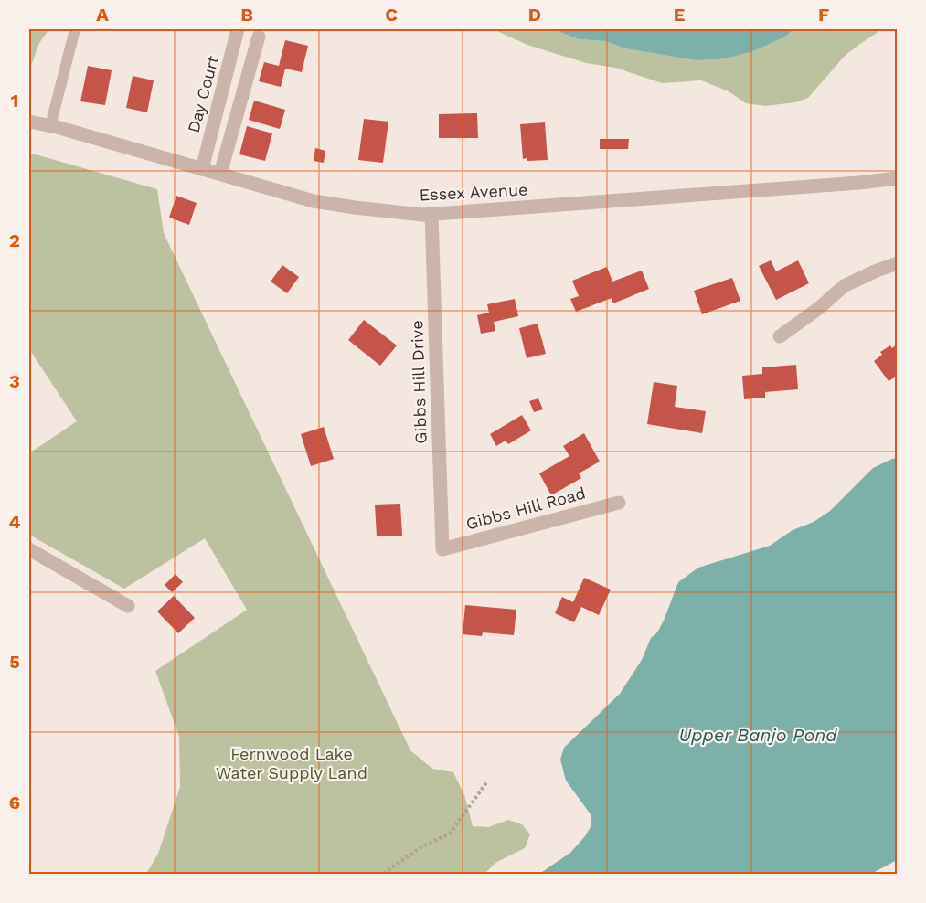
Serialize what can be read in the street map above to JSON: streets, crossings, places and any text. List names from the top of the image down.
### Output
{
  "streets": {
    "street": [
      "Day Court",
      "Essex Avenue",
      "Gibbs Hill Drive",
      "Gibbs Hill Road"
    ]
  },
  "crossings": [
    ["Day Court", "Essex Avenue"],
    ["Essex Avenue", "Gibbs Hill Drive"],
    ["Gibbs Hill Drive", "Gibbs Hill Road"]
  ],
  "water": ["Upper Banjo Pond"],
  "parks": ["Fernwood Lake Water Supply Land"],
  "grid": {
    "columns": [
      "A",
      "B",
      "C",
      "D",
      "E",
      "F"
    ],
    "rows": [
      "1",
      "2",
      "3",
      "4",
      "5",
      "6"
    ]
  }
}
